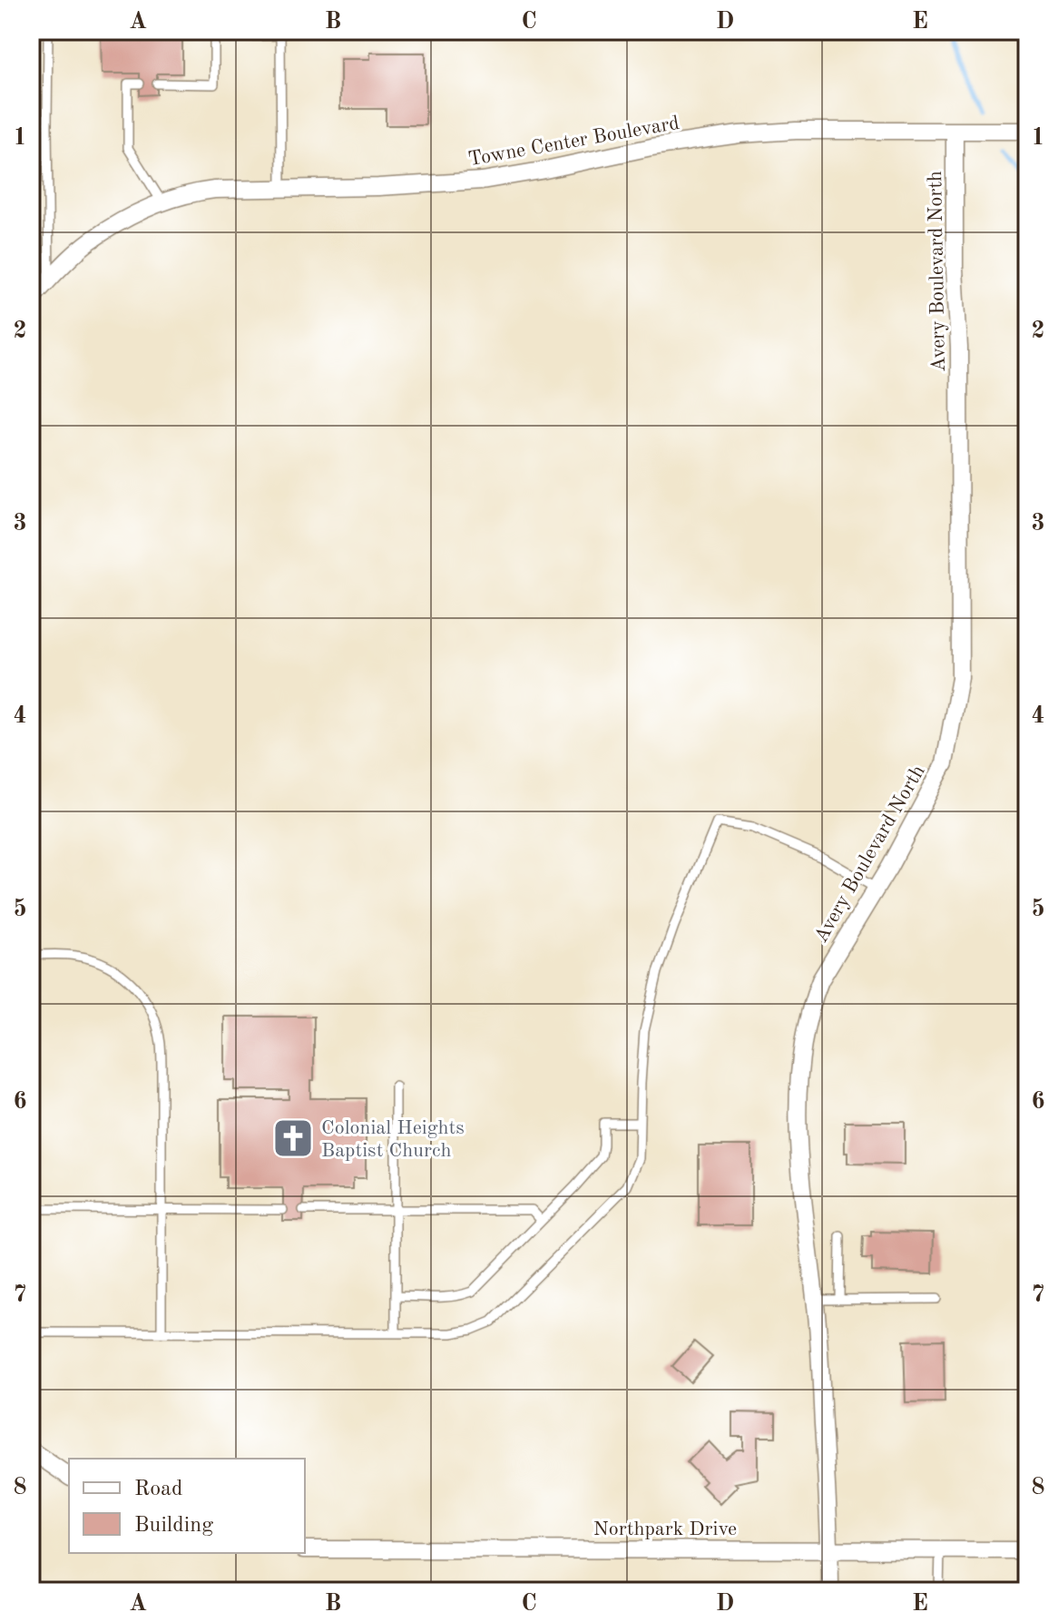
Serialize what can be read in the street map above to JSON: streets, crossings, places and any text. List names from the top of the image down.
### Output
{
  "streets": {
    "street": ["Towne Center Boulevard", "Avery Boulevard North", "Northpark Drive"]
  },
  "crossings": [
    ["Towne Center Boulevard", "Avery Boulevard North"],
    ["Avery Boulevard North", "Northpark Drive"]
  ],
  "places": {
    "church": ["Colonial Heights Baptist Church"]
  },
  "legend": ["Road", "Building"],
  "grid": {
    "columns": [
      "A",
      "B",
      "C",
      "D",
      "E"
    ],
    "rows": [
      "1",
      "2",
      "3",
      "4",
      "5",
      "6",
      "7",
      "8"
    ]
  }
}
